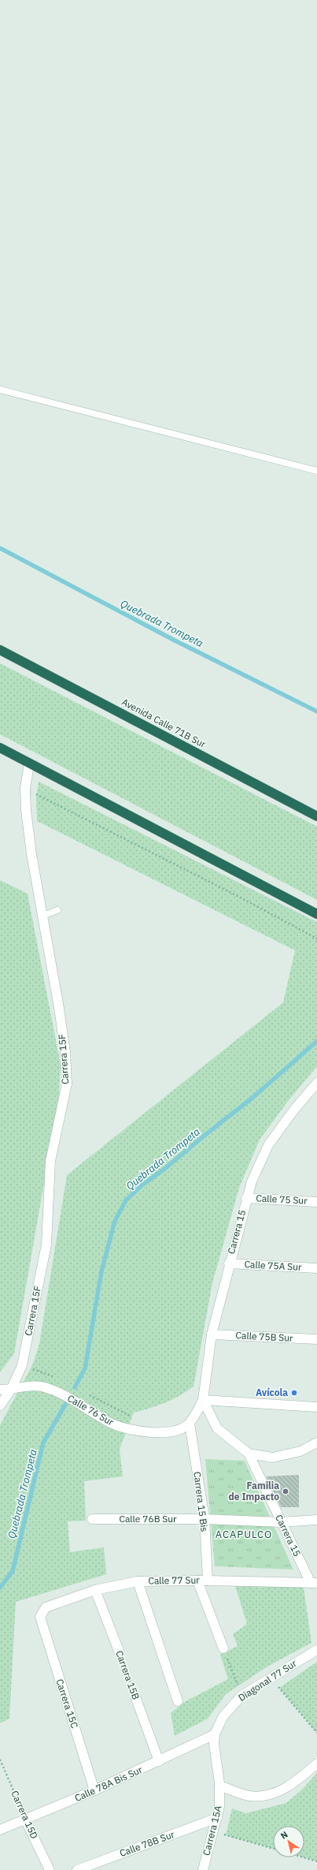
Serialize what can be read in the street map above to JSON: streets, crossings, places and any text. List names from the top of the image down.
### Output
{
  "streets": {
    "highway": ["Avenida Calle 71B Sur"],
    "street": [
      "Carrera 15F",
      "Calle 75 Sur",
      "Carrera 15",
      "Calle 75A Sur",
      "Calle 75B Sur",
      "Calle 76 Sur",
      "Carrera 15 Bis",
      "Calle 76B Sur",
      "Calle 77 Sur",
      "Carrera 15B",
      "Diagonal 77 Sur",
      "Carrera 15C",
      "Calle 78A Bis Sur",
      "Carrera 15D",
      "Carrera 15A",
      "Calle 78B Sur"
    ]
  },
  "crossings": [
    ["Carrera 15F", "Calle 76 Sur"],
    ["Calle 75 Sur", "Carrera 15"],
    ["Carrera 15", "Calle 75A Sur"],
    ["Carrera 15", "Calle 75B Sur"],
    ["Carrera 15", "Calle 76B Sur"],
    ["Carrera 15", "Calle 77 Sur"],
    ["Calle 76 Sur", "Carrera 15 Bis"],
    ["Carrera 15 Bis", "Calle 76B Sur"],
    ["Carrera 15 Bis", "Calle 77 Sur"],
    ["Calle 77 Sur", "Carrera 15B"],
    ["Calle 77 Sur", "Carrera 15C"],
    ["Carrera 15B", "Calle 78A Bis Sur"],
    ["Diagonal 77 Sur", "Calle 78A Bis Sur"],
    ["Diagonal 77 Sur", "Carrera 15A"],
    ["Carrera 15C", "Calle 78A Bis Sur"],
    ["Calle 78A Bis Sur", "Carrera 15D"],
    ["Calle 78A Bis Sur", "Carrera 15A"],
    ["Carrera 15A", "Calle 78B Sur"]
  ],
  "districts": ["ACAPULCO"],
  "water": ["Quebrada Trompeta"],
  "places": ["Avícola", "Familia de Impacto"],
  "north": "top left"
}
